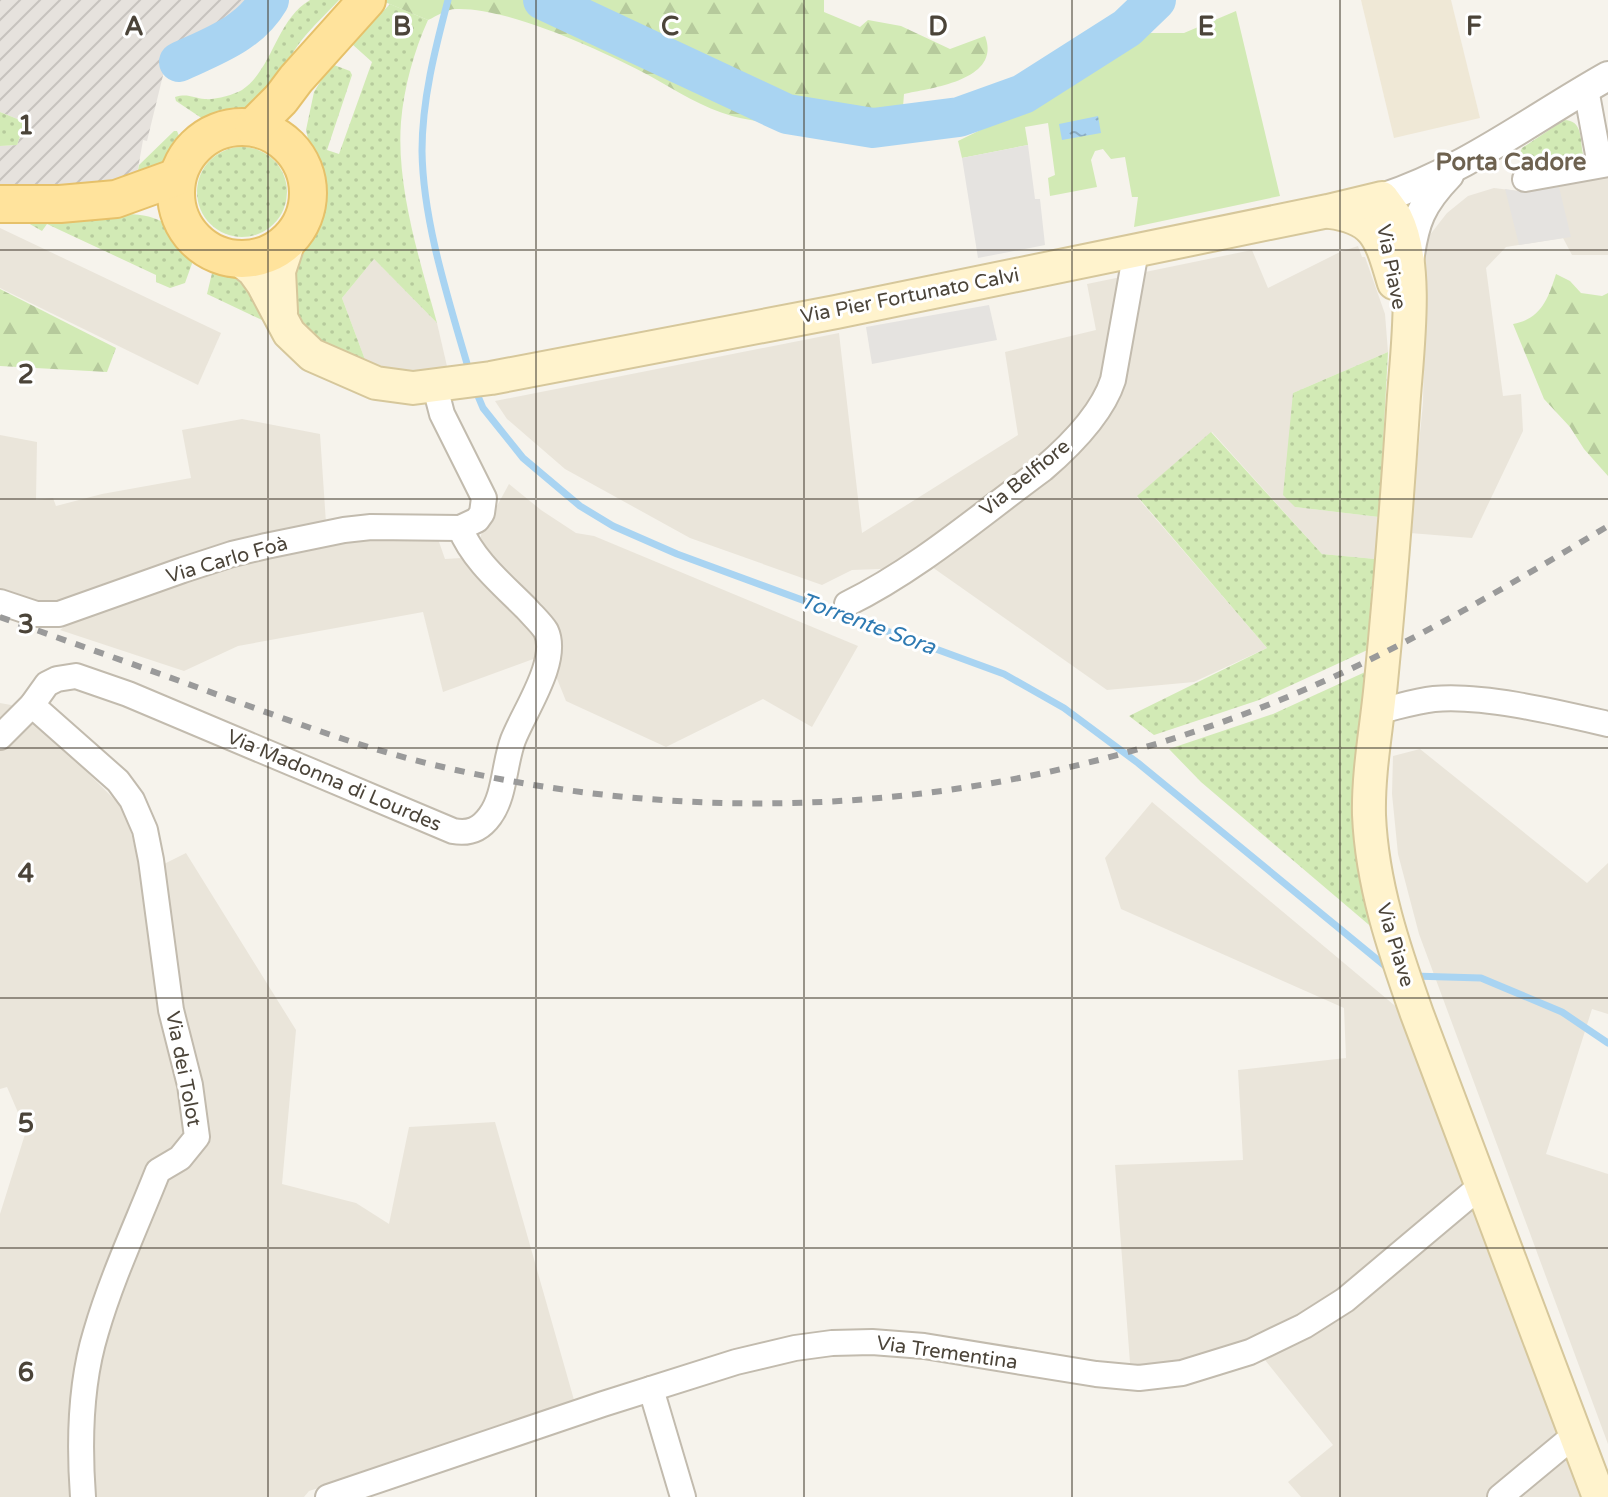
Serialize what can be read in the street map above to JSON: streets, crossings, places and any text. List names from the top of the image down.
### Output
{
  "streets": {
    "main road": ["Via Piave", "Via Pier Fortunato Calvi"],
    "street": [
      "Via Belfiore",
      "Via Carlo Foà",
      "Via Madonna di Lourdes",
      "Via dei Tolot",
      "Via Trementina"
    ]
  },
  "crossings": [
    ["Via Piave", "Via Pier Fortunato Calvi"],
    ["Via Piave", "Via Trementina"],
    ["Via Pier Fortunato Calvi", "Via Belfiore"],
    ["Via Carlo Foà", "Via Madonna di Lourdes"],
    ["Via Madonna di Lourdes", "Via dei Tolot"]
  ],
  "districts": ["Porta Cadore"],
  "water": ["Torrente Sora"],
  "grid": {
    "columns": [
      "A",
      "B",
      "C",
      "D",
      "E",
      "F"
    ],
    "rows": [
      "1",
      "2",
      "3",
      "4",
      "5",
      "6"
    ]
  }
}
